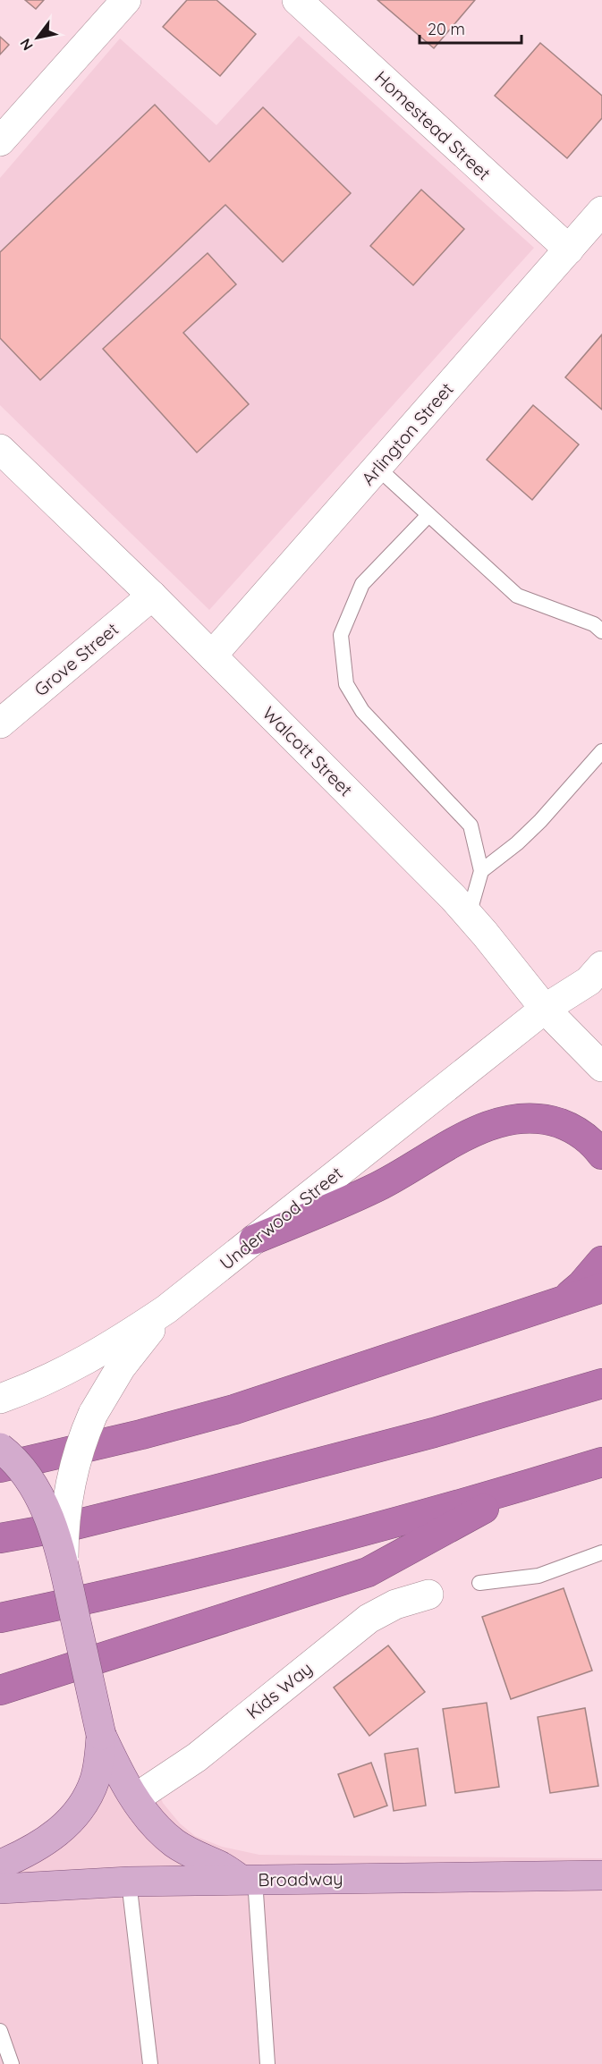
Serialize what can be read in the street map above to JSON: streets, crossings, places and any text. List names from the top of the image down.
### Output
{
  "streets": {
    "main road": ["Broadway"],
    "street": [
      "Homestead Street",
      "Arlington Street",
      "Grove Street",
      "Walcott Street",
      "Underwood Street",
      "Kids Way"
    ]
  },
  "crossings": [
    ["Homestead Street", "Arlington Street"],
    ["Arlington Street", "Walcott Street"],
    ["Grove Street", "Walcott Street"],
    ["Walcott Street", "Underwood Street"]
  ],
  "scale_bar": "20 m",
  "north": "bottom left"
}
